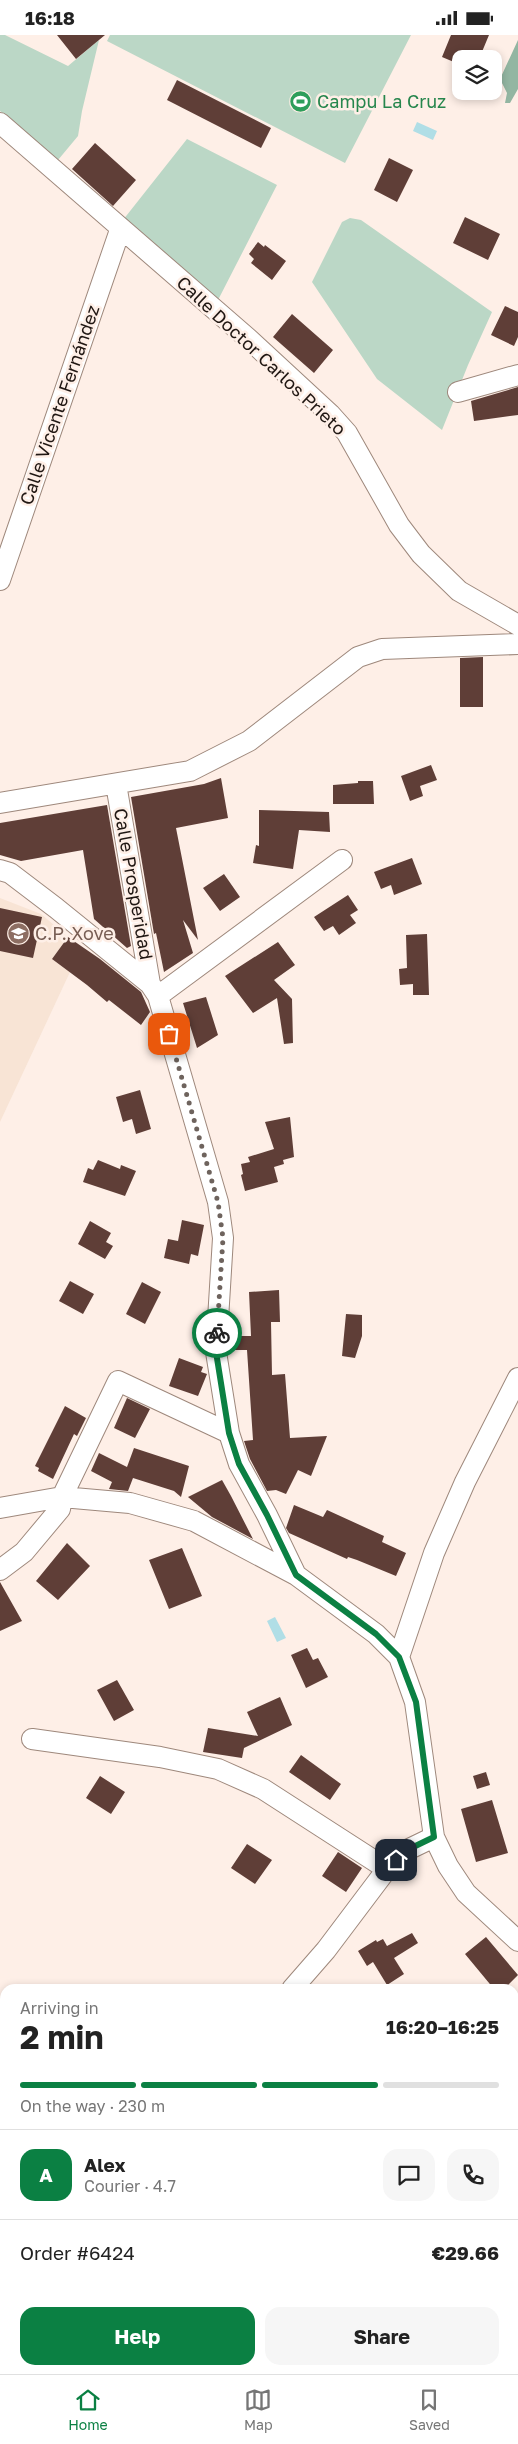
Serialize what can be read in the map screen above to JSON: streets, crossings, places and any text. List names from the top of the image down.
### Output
{
  "streets": {
    "street": ["Calle Doctor Carlos Prieto", "Calle Vicente Fernández", "Calle Prosperidad"]
  },
  "crossings": [
    ["Calle Doctor Carlos Prieto", "Calle Vicente Fernández"]
  ],
  "places": {
    "sports": ["Campu La Cruz"],
    "school or university": ["C.P. Xove"]
  },
  "page": {
    "status": "16:18",
    "heading": ["2 min", "Arriving in", "16:20–16:25"],
    "panel": [
      "Alex",
      "Courier · 4.7",
      "Order #6424",
      "€29.66"
    ],
    "bar": "On the way · 230 m",
    "round": "A",
    "buttons": ["Help", "Share"],
    "tabs": ["Home", "Map", "Saved"]
  }
}
